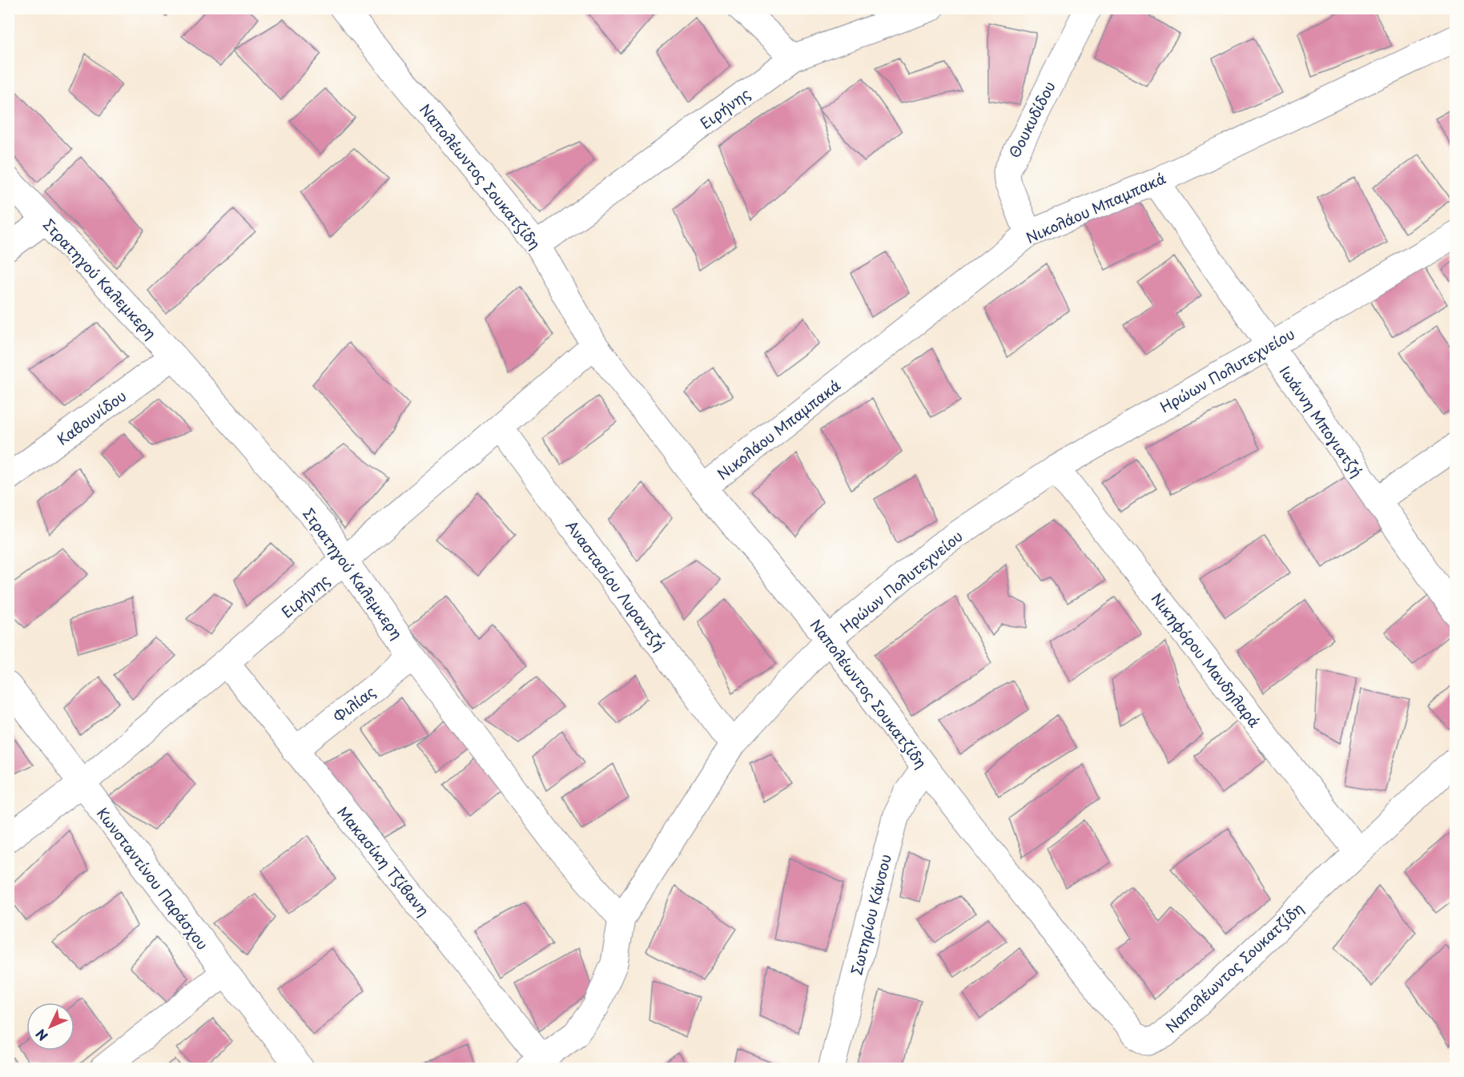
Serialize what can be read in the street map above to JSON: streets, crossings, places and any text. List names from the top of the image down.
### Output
{
  "streets": {
    "street": [
      "Ειρήνης",
      "Θουκυδίδου",
      "Ναπολέωντος Σουκατζίδη",
      "Νικολάου Μπαμπακά",
      "Στρατηγού Καλεμκερη",
      "Ηρώων Πολυτεχνείου",
      "Καβουνίδου",
      "Ιωάννη Μπογιατζή",
      "Αναστασίου Λυραντζή",
      "Νικηφόρου Μανδηλαρά",
      "Φιλίας",
      "Μακασίκη Τζίβανη",
      "Κωνσταντίνου Παράσχου",
      "Σωτηρίου Κάνσου"
    ]
  },
  "crossings": [
    ["Ειρήνης", "Ναπολέωντος Σουκατζίδη"],
    ["Ειρήνης", "Στρατηγού Καλεμκερη"],
    ["Ειρήνης", "Αναστασίου Λυραντζή"],
    ["Ειρήνης", "Μακασίκη Τζίβανη"],
    ["Ειρήνης", "Κωνσταντίνου Παράσχου"],
    ["Θουκυδίδου", "Νικολάου Μπαμπακά"],
    ["Ναπολέωντος Σουκατζίδη", "Νικολάου Μπαμπακά"],
    ["Ναπολέωντος Σουκατζίδη", "Ηρώων Πολυτεχνείου"],
    ["Ναπολέωντος Σουκατζίδη", "Νικηφόρου Μανδηλαρά"],
    ["Ναπολέωντος Σουκατζίδη", "Σωτηρίου Κάνσου"],
    ["Νικολάου Μπαμπακά", "Ιωάννη Μπογιατζή"],
    ["Στρατηγού Καλεμκερη", "Ηρώων Πολυτεχνείου"],
    ["Στρατηγού Καλεμκερη", "Καβουνίδου"],
    ["Στρατηγού Καλεμκερη", "Φιλίας"],
    ["Ηρώων Πολυτεχνείου", "Ιωάννη Μπογιατζή"],
    ["Ηρώων Πολυτεχνείου", "Αναστασίου Λυραντζή"],
    ["Ηρώων Πολυτεχνείου", "Νικηφόρου Μανδηλαρά"],
    ["Ηρώων Πολυτεχνείου", "Μακασίκη Τζίβανη"],
    ["Φιλίας", "Μακασίκη Τζίβανη"]
  ],
  "north": "bottom left"
}
